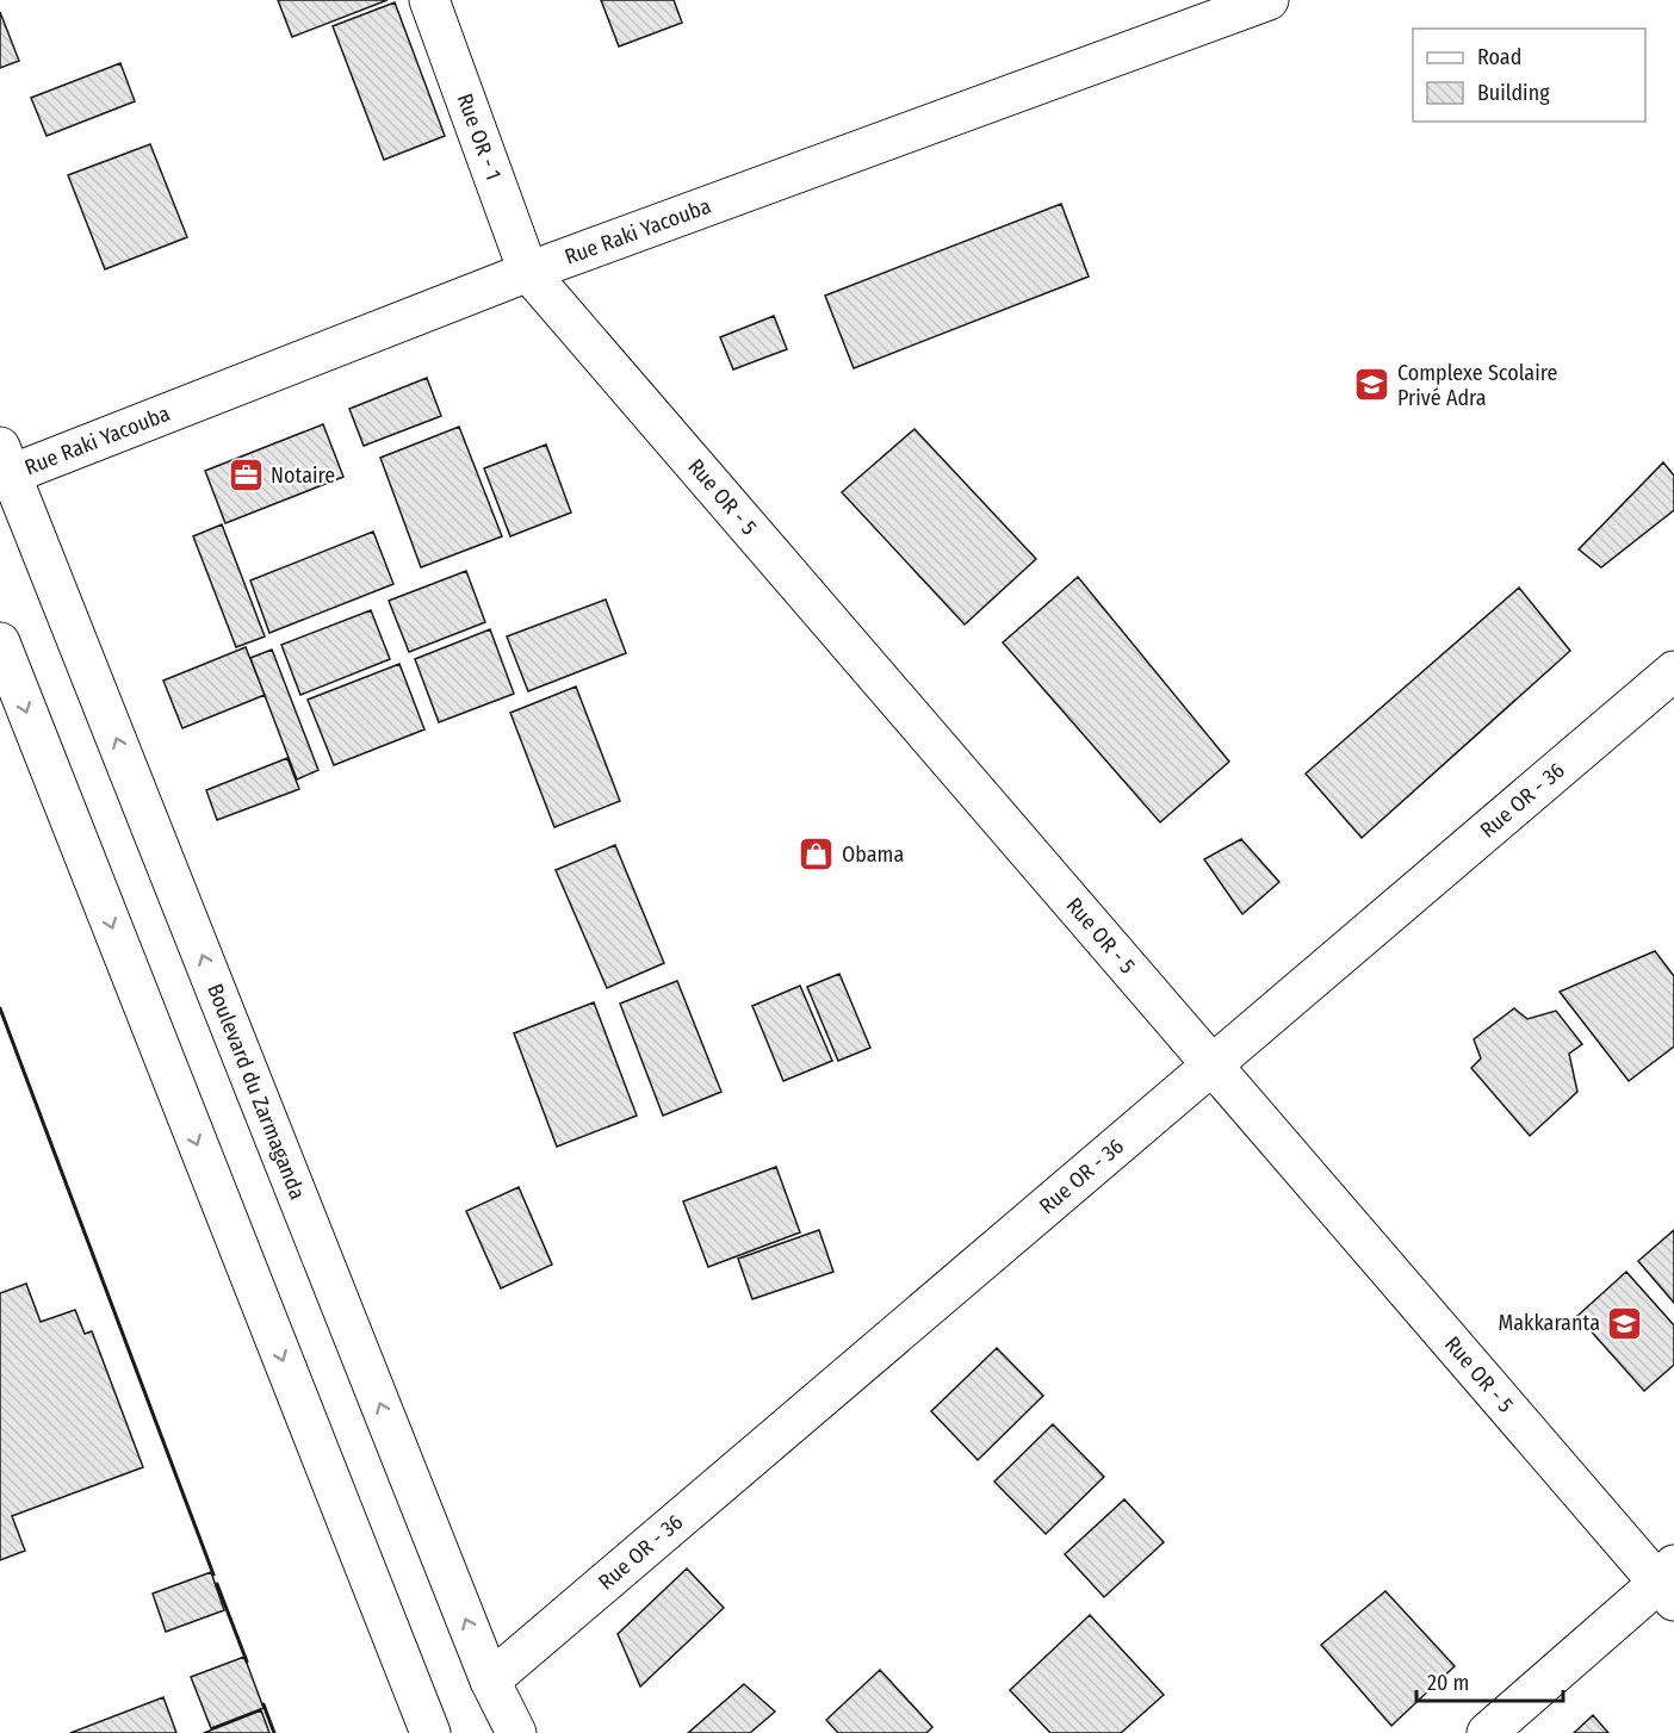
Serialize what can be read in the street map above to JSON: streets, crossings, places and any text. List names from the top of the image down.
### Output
{
  "streets": {
    "street": [
      "Rue OR - 1",
      "Rue Raki Yacouba",
      "Rue OR - 5",
      "Rue OR - 36",
      "Boulevard du Zarmaganda"
    ]
  },
  "crossings": [
    ["Rue OR - 1", "Rue Raki Yacouba"],
    ["Rue OR - 1", "Rue OR - 5"],
    ["Rue Raki Yacouba", "Rue OR - 5"],
    ["Rue Raki Yacouba", "Boulevard du Zarmaganda"],
    ["Rue OR - 5", "Rue OR - 36"],
    ["Rue OR - 36", "Boulevard du Zarmaganda"]
  ],
  "places": {
    "school or university": ["Complexe Scolaire Privé Adra", "Makkaranta"],
    "office": ["Notaire"],
    "shop": ["Obama"]
  },
  "legend": ["Road", "Building"],
  "scale_bar": "20 m"
}
